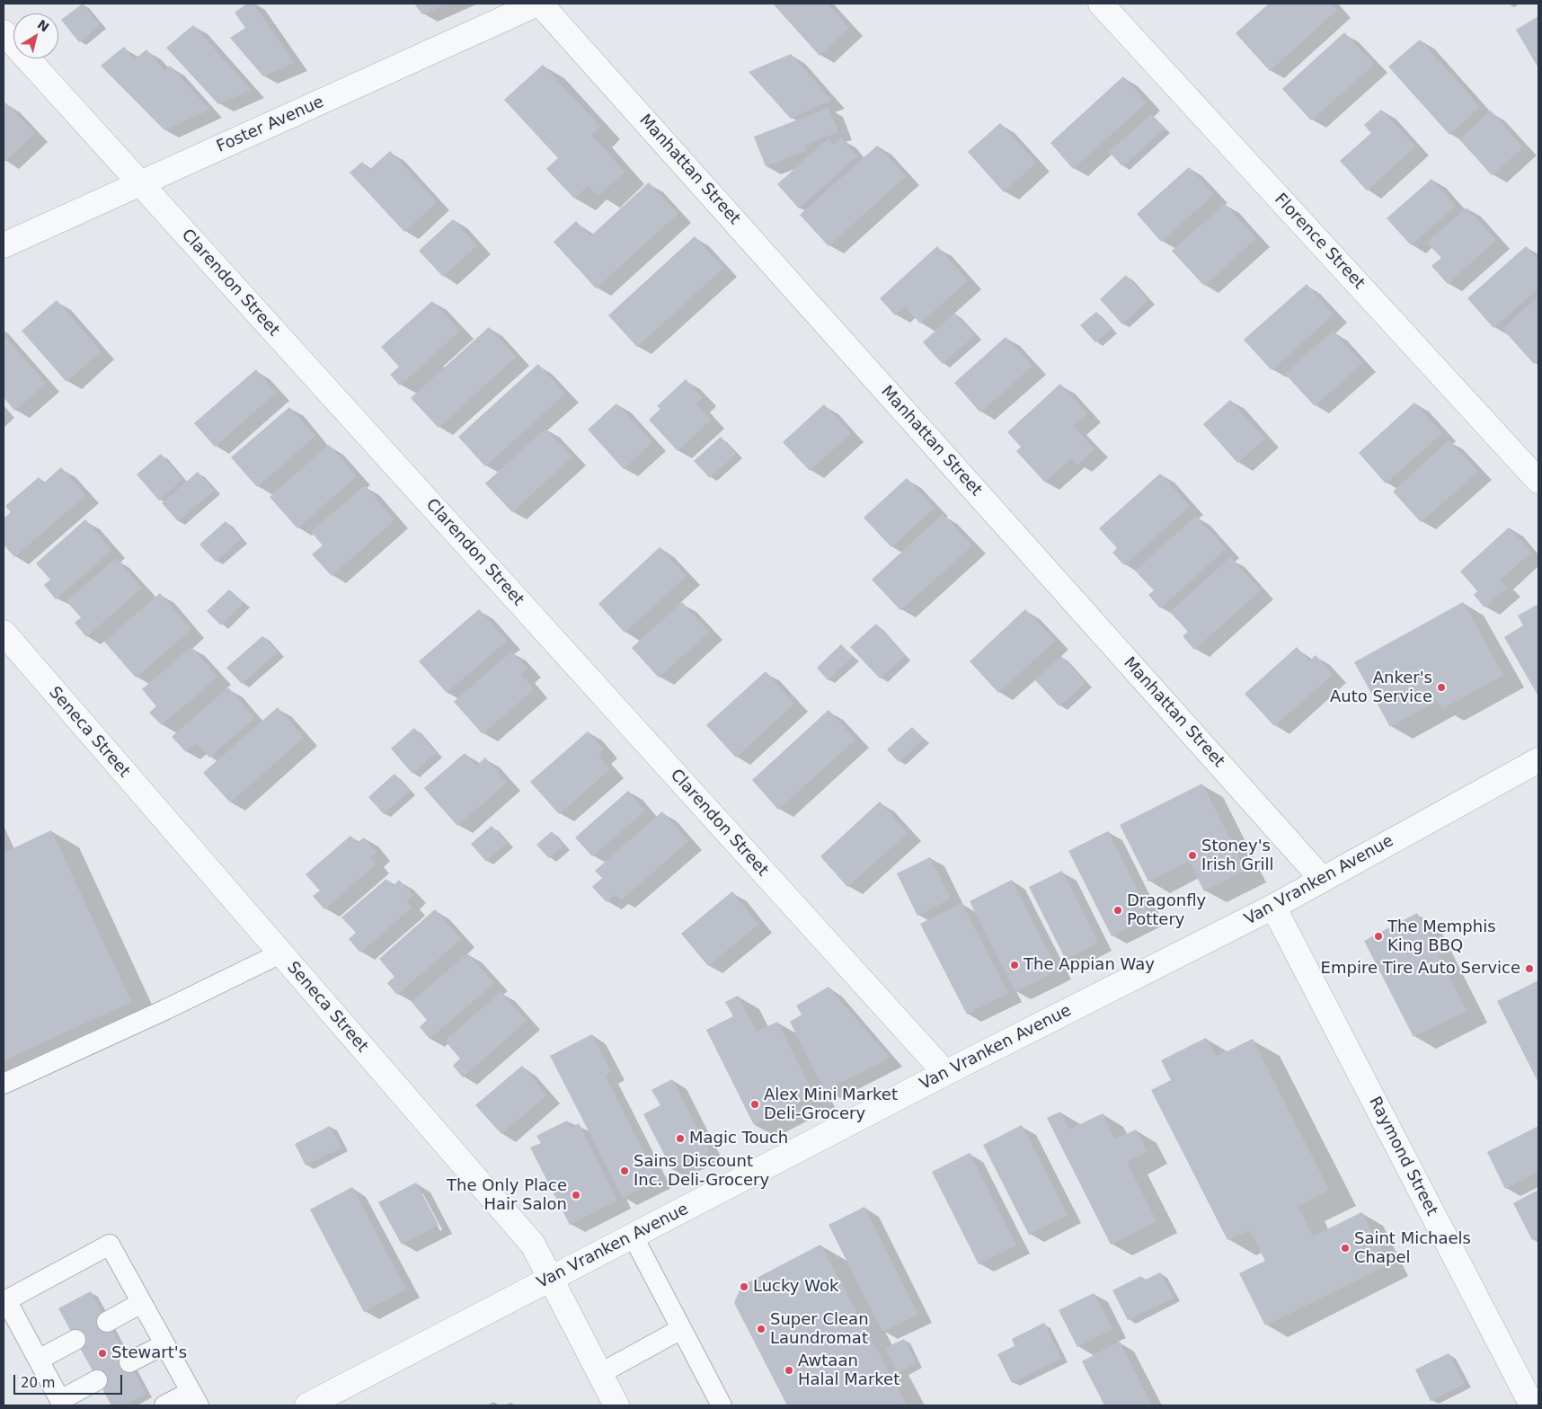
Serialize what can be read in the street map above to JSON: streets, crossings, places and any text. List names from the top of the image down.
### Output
{
  "streets": {
    "street": [
      "Foster Avenue",
      "Manhattan Street",
      "Florence Street",
      "Clarendon Street",
      "Seneca Street",
      "Van Vranken Avenue",
      "Raymond Street"
    ]
  },
  "crossings": [
    ["Foster Avenue", "Manhattan Street"],
    ["Foster Avenue", "Clarendon Street"],
    ["Manhattan Street", "Van Vranken Avenue"],
    ["Clarendon Street", "Van Vranken Avenue"],
    ["Seneca Street", "Van Vranken Avenue"],
    ["Van Vranken Avenue", "Raymond Street"]
  ],
  "places": [
    "Anker's Auto Service",
    "Stoney's Irish Grill",
    "Dragonfly Pottery",
    "The Memphis King BBQ",
    "The Appian Way",
    "Empire Tire Auto Service",
    "Alex Mini Market Deli-Grocery",
    "Magic Touch",
    "Sains Discount Inc. Deli-Grocery",
    "The Only Place Hair Salon",
    "Saint Michaels Chapel",
    "Lucky Wok",
    "Super Clean Laundromat",
    "Stewart's",
    "Awtaan Halal Market"
  ],
  "scale_bar": "20 m",
  "north": "top right"
}
